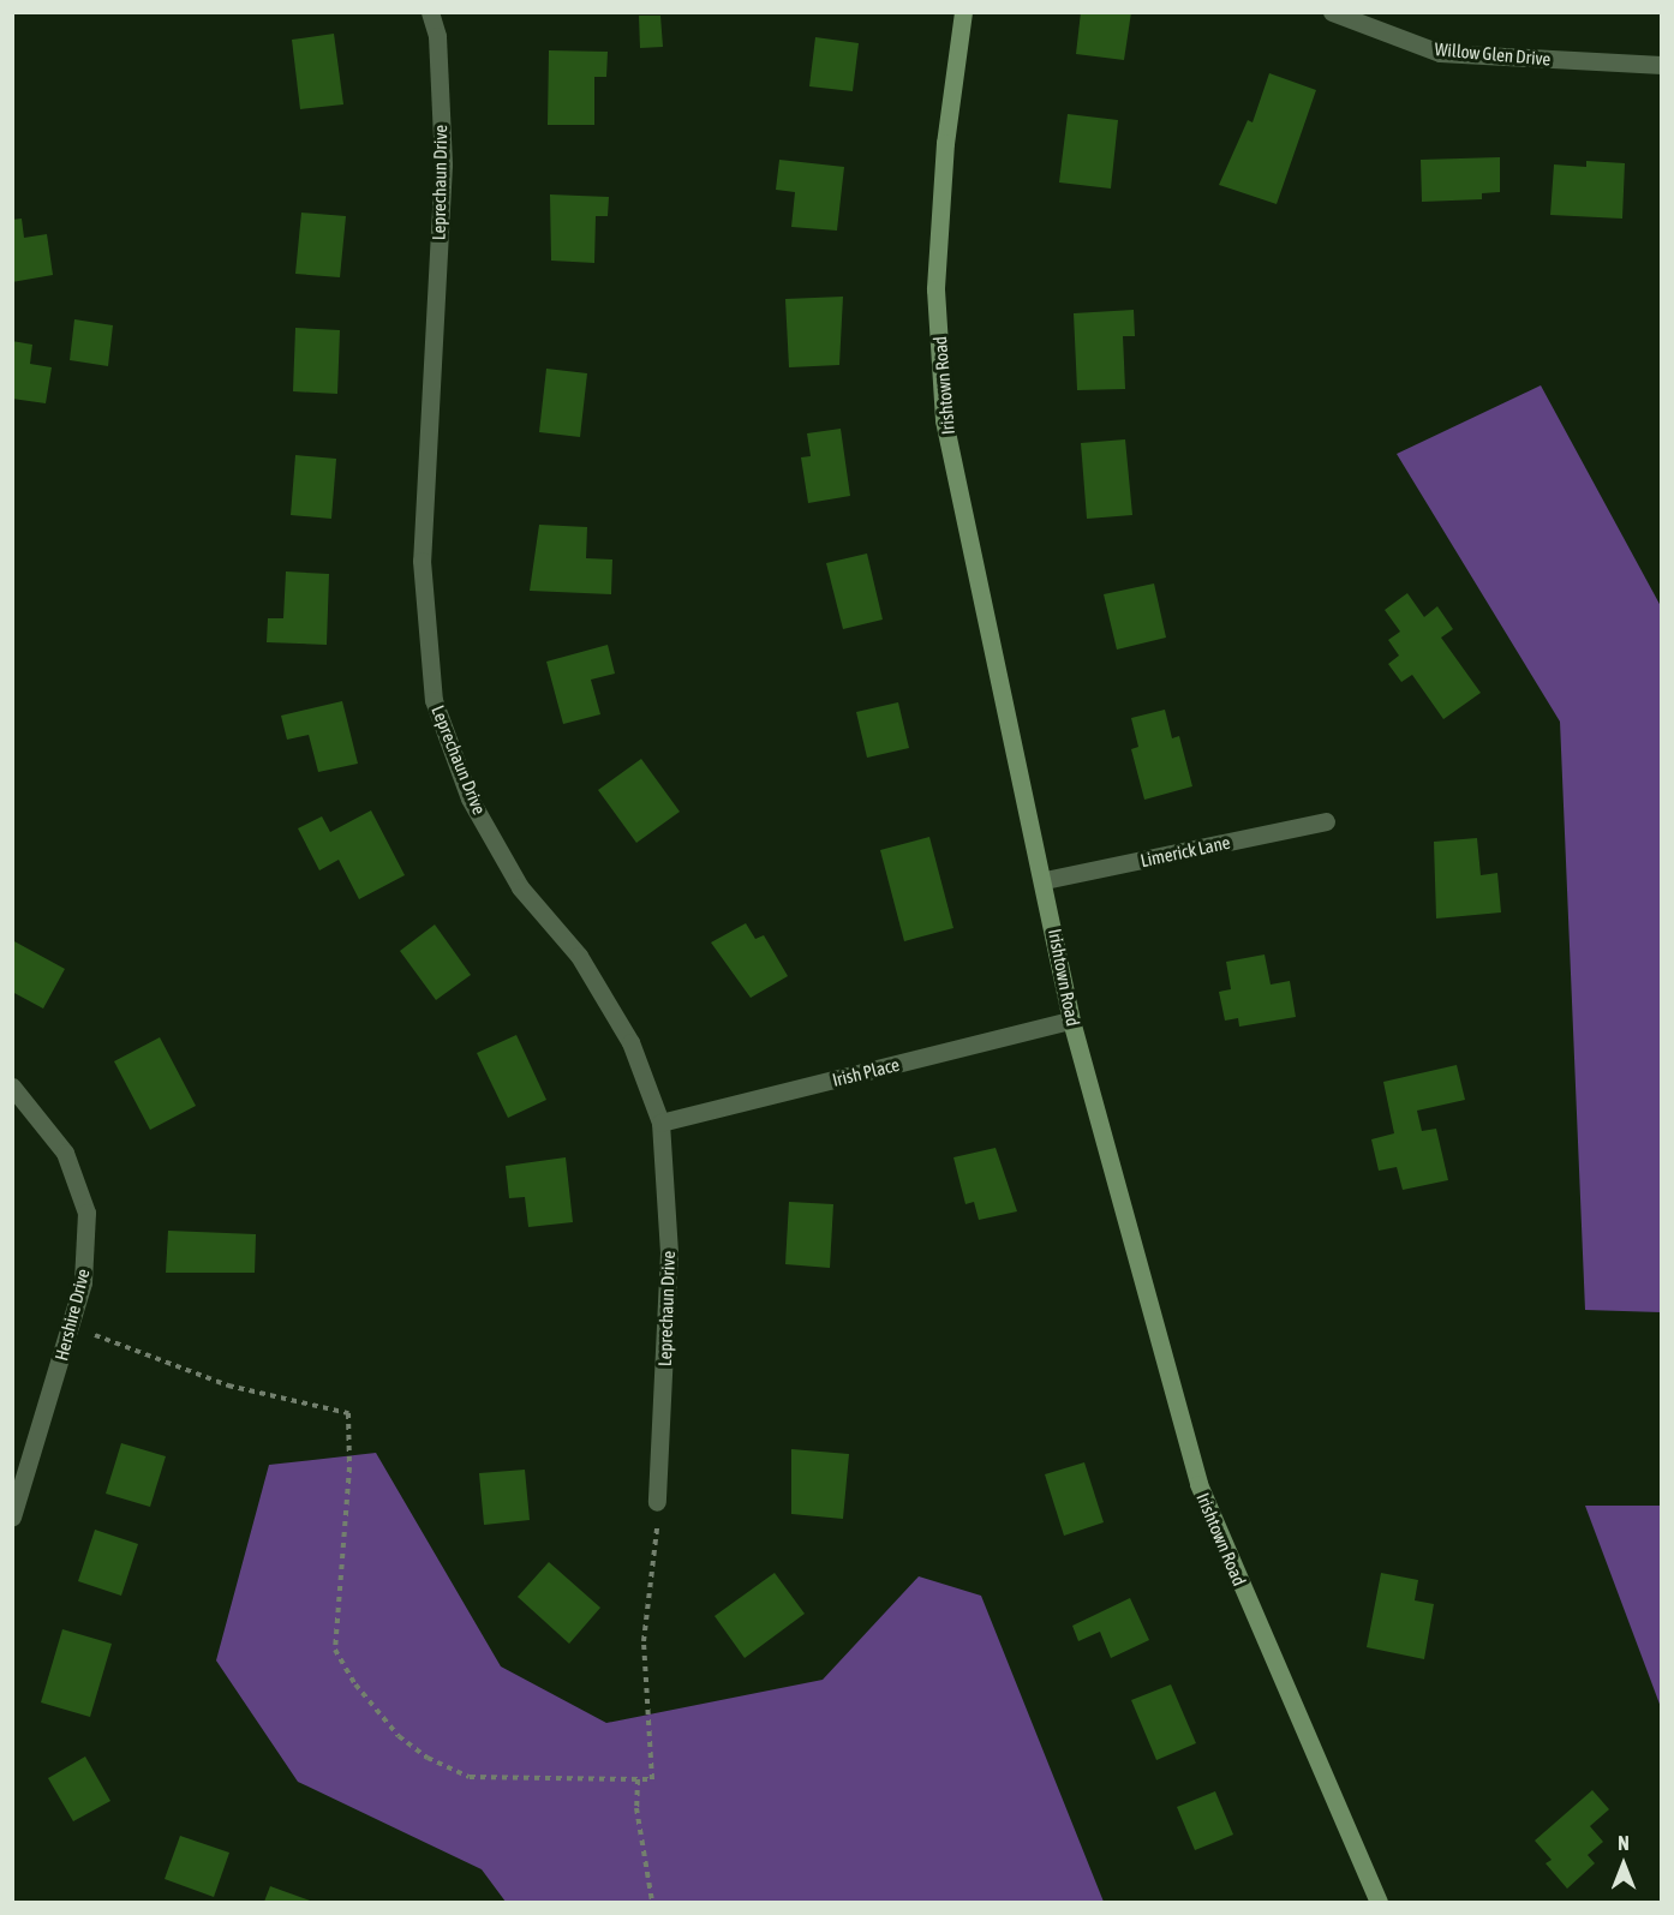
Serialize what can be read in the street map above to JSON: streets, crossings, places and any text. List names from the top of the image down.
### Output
{
  "streets": {
    "street": [
      "Willow Glen Drive",
      "Leprechaun Drive",
      "Irishtown Road",
      "Limerick Lane",
      "Irish Place",
      "Hershire Drive"
    ]
  },
  "crossings": [
    ["Leprechaun Drive", "Irish Place"],
    ["Irishtown Road", "Limerick Lane"],
    ["Irishtown Road", "Irish Place"]
  ],
  "north": "top"
}
